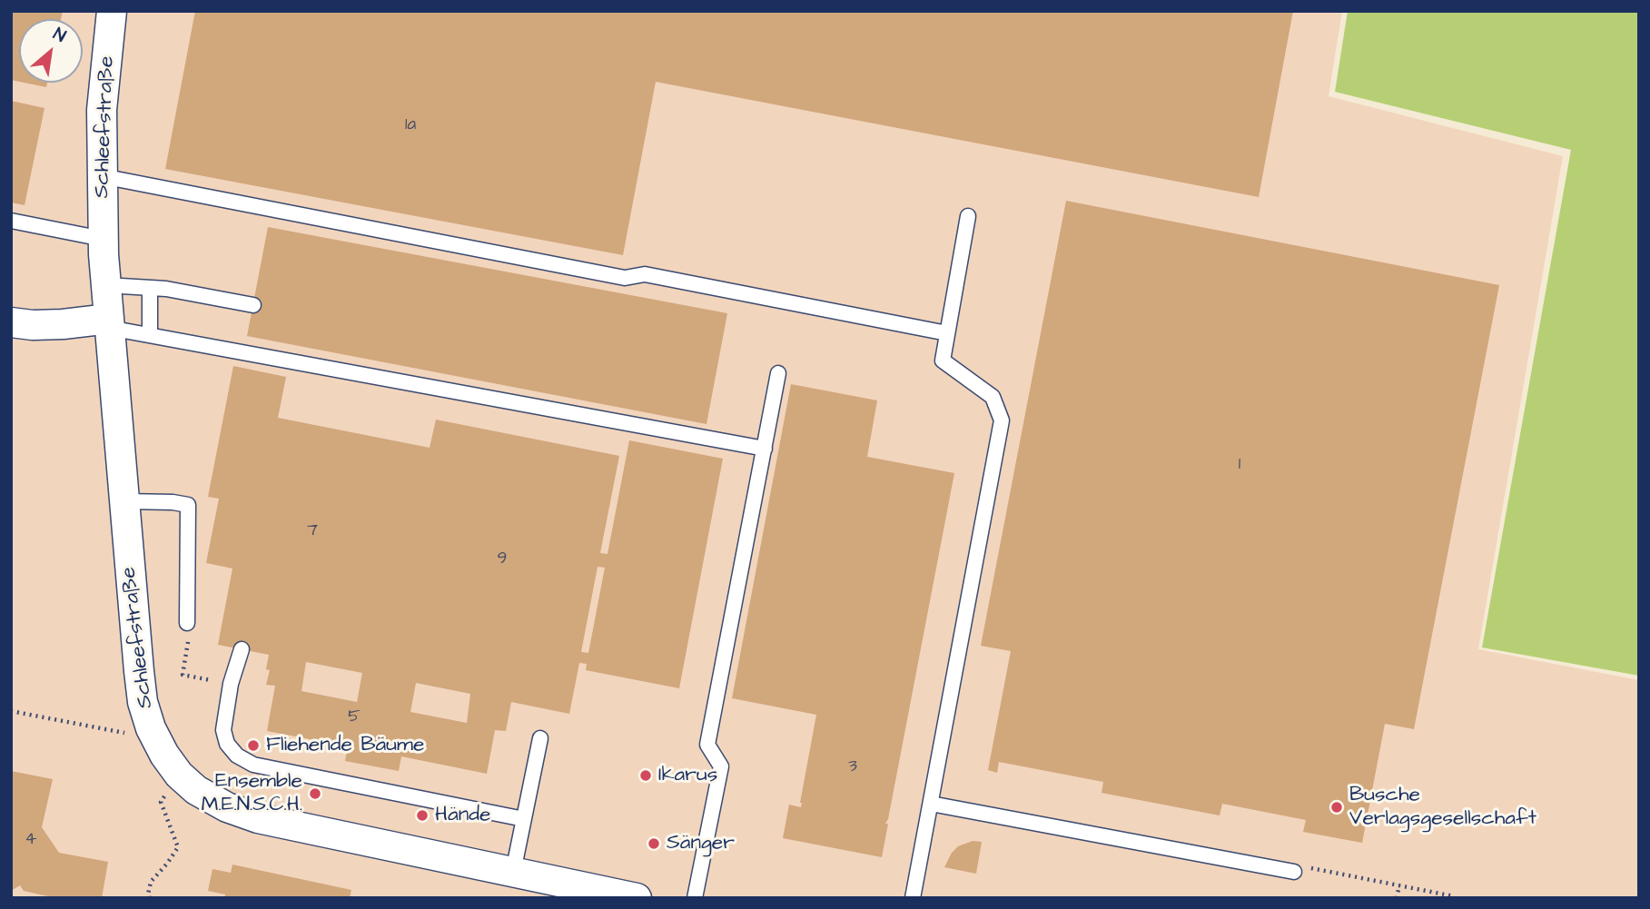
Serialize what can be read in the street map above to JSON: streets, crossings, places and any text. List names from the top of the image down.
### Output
{
  "streets": {
    "street": ["Schleefstraße"]
  },
  "places": [
    "Fliehende Bäume",
    "Ikarus",
    "Ensemble M.E.N.S.C.H.",
    "Busche Verlagsgesellschaft",
    "Hände",
    "Sänger"
  ],
  "house_numbers": [
    "1a",
    "1",
    "7",
    "9",
    "5",
    "3",
    "4"
  ],
  "north": "top right"
}
